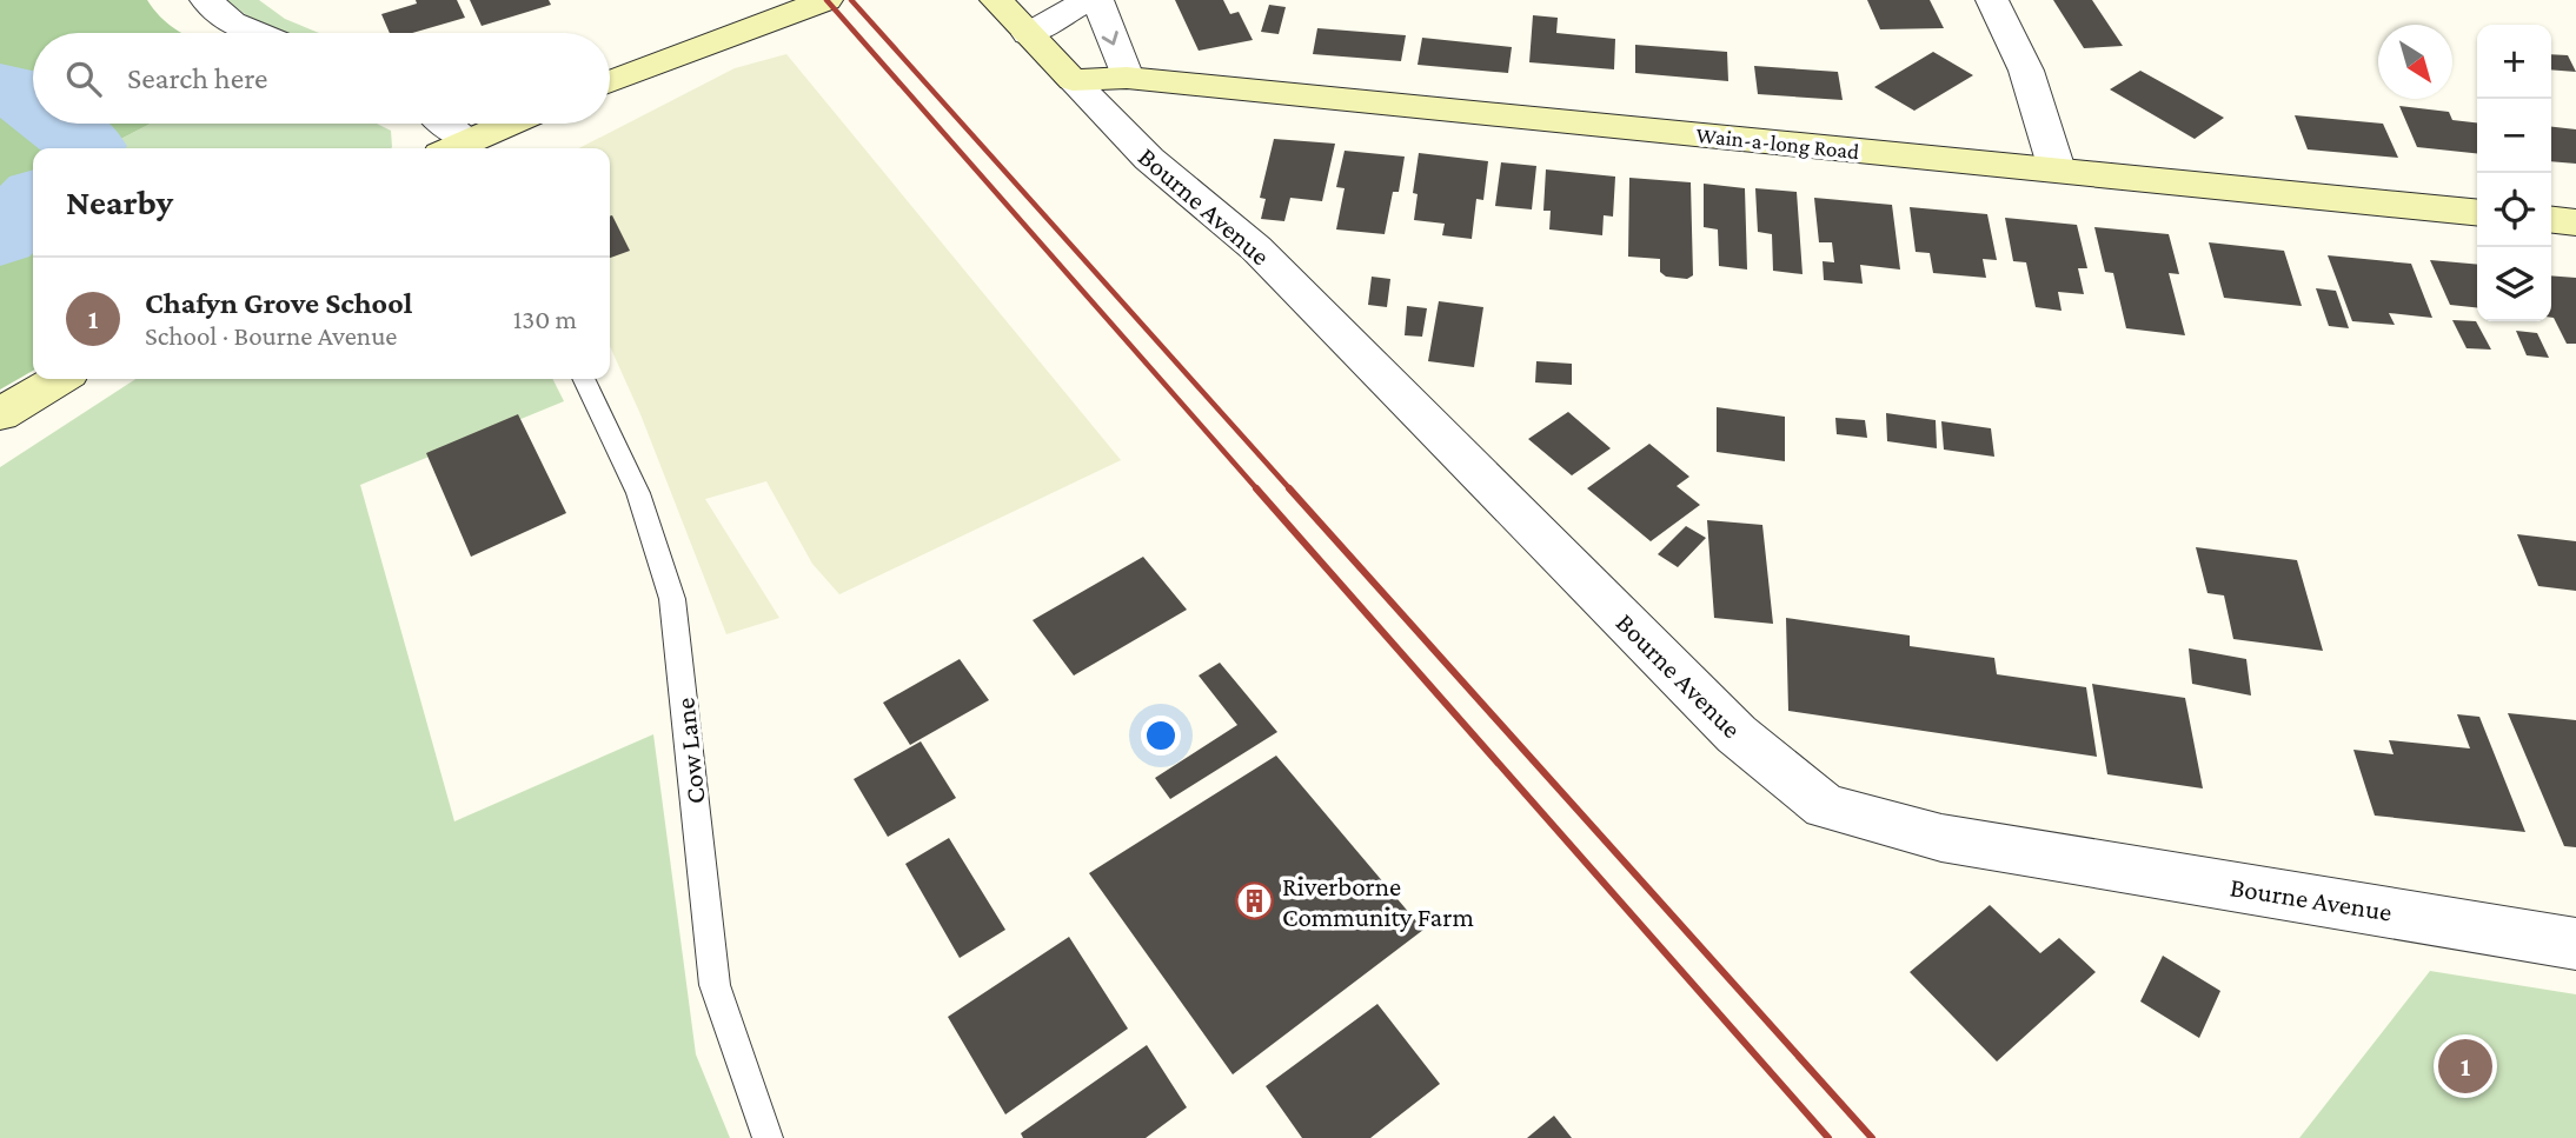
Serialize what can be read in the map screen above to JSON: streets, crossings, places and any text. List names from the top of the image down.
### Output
{
  "streets": {
    "street": ["Wain-a-long Road", "Bourne Avenue"],
    "lane": ["Cow Lane"]
  },
  "crossings": [
    ["Wain-a-long Road", "Bourne Avenue"]
  ],
  "places": {
    "building": ["Riverborne Community Farm"]
  },
  "north": "bottom right",
  "page": {
    "map_buttons": ["+", "−"],
    "search": "Search here",
    "heading": "Nearby",
    "list": [
      {
        "mark": "1",
        "name": "Chafyn Grove School",
        "note": "School · Bourne Avenue",
        "value": "130 m"
      }
    ],
    "pins": "1"
  }
}
